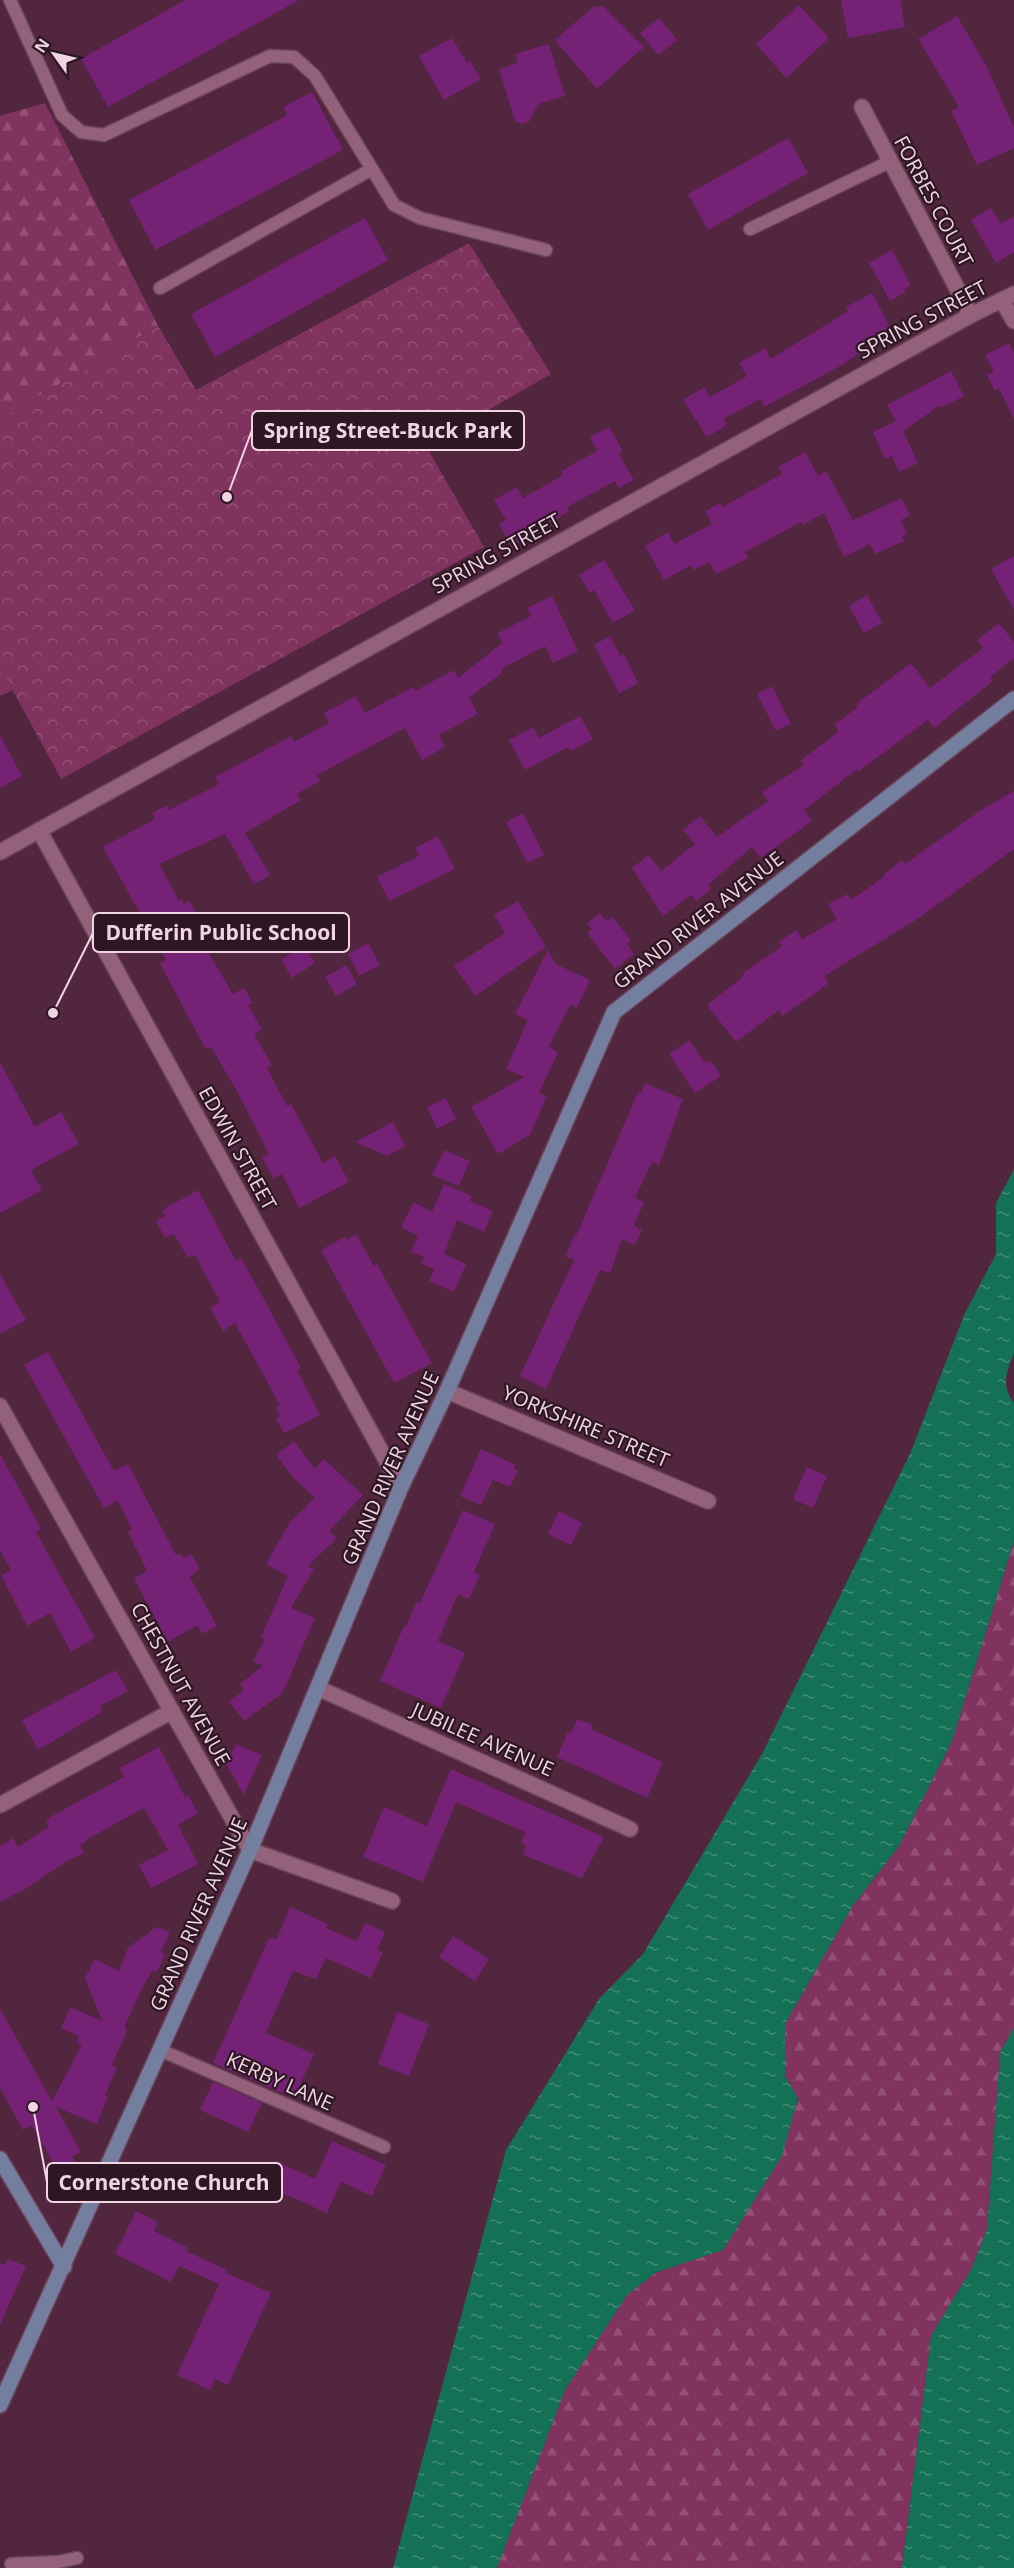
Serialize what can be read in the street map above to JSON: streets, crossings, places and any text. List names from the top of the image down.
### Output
{
  "streets": {
    "street": [
      "FORBES COURT",
      "SPRING STREET",
      "GRAND RIVER AVENUE",
      "EDWIN STREET",
      "YORKSHIRE STREET",
      "CHESTNUT AVENUE",
      "JUBILEE AVENUE"
    ],
    "lane": ["KERBY LANE"]
  },
  "crossings": [
    ["FORBES COURT", "SPRING STREET"],
    ["SPRING STREET", "EDWIN STREET"],
    ["GRAND RIVER AVENUE", "EDWIN STREET"],
    ["GRAND RIVER AVENUE", "YORKSHIRE STREET"],
    ["GRAND RIVER AVENUE", "CHESTNUT AVENUE"],
    ["GRAND RIVER AVENUE", "JUBILEE AVENUE"],
    ["GRAND RIVER AVENUE", "KERBY LANE"]
  ],
  "places": ["Spring Street-Buck Park", "Dufferin Public School", "Cornerstone Church"],
  "north": "top left"
}
